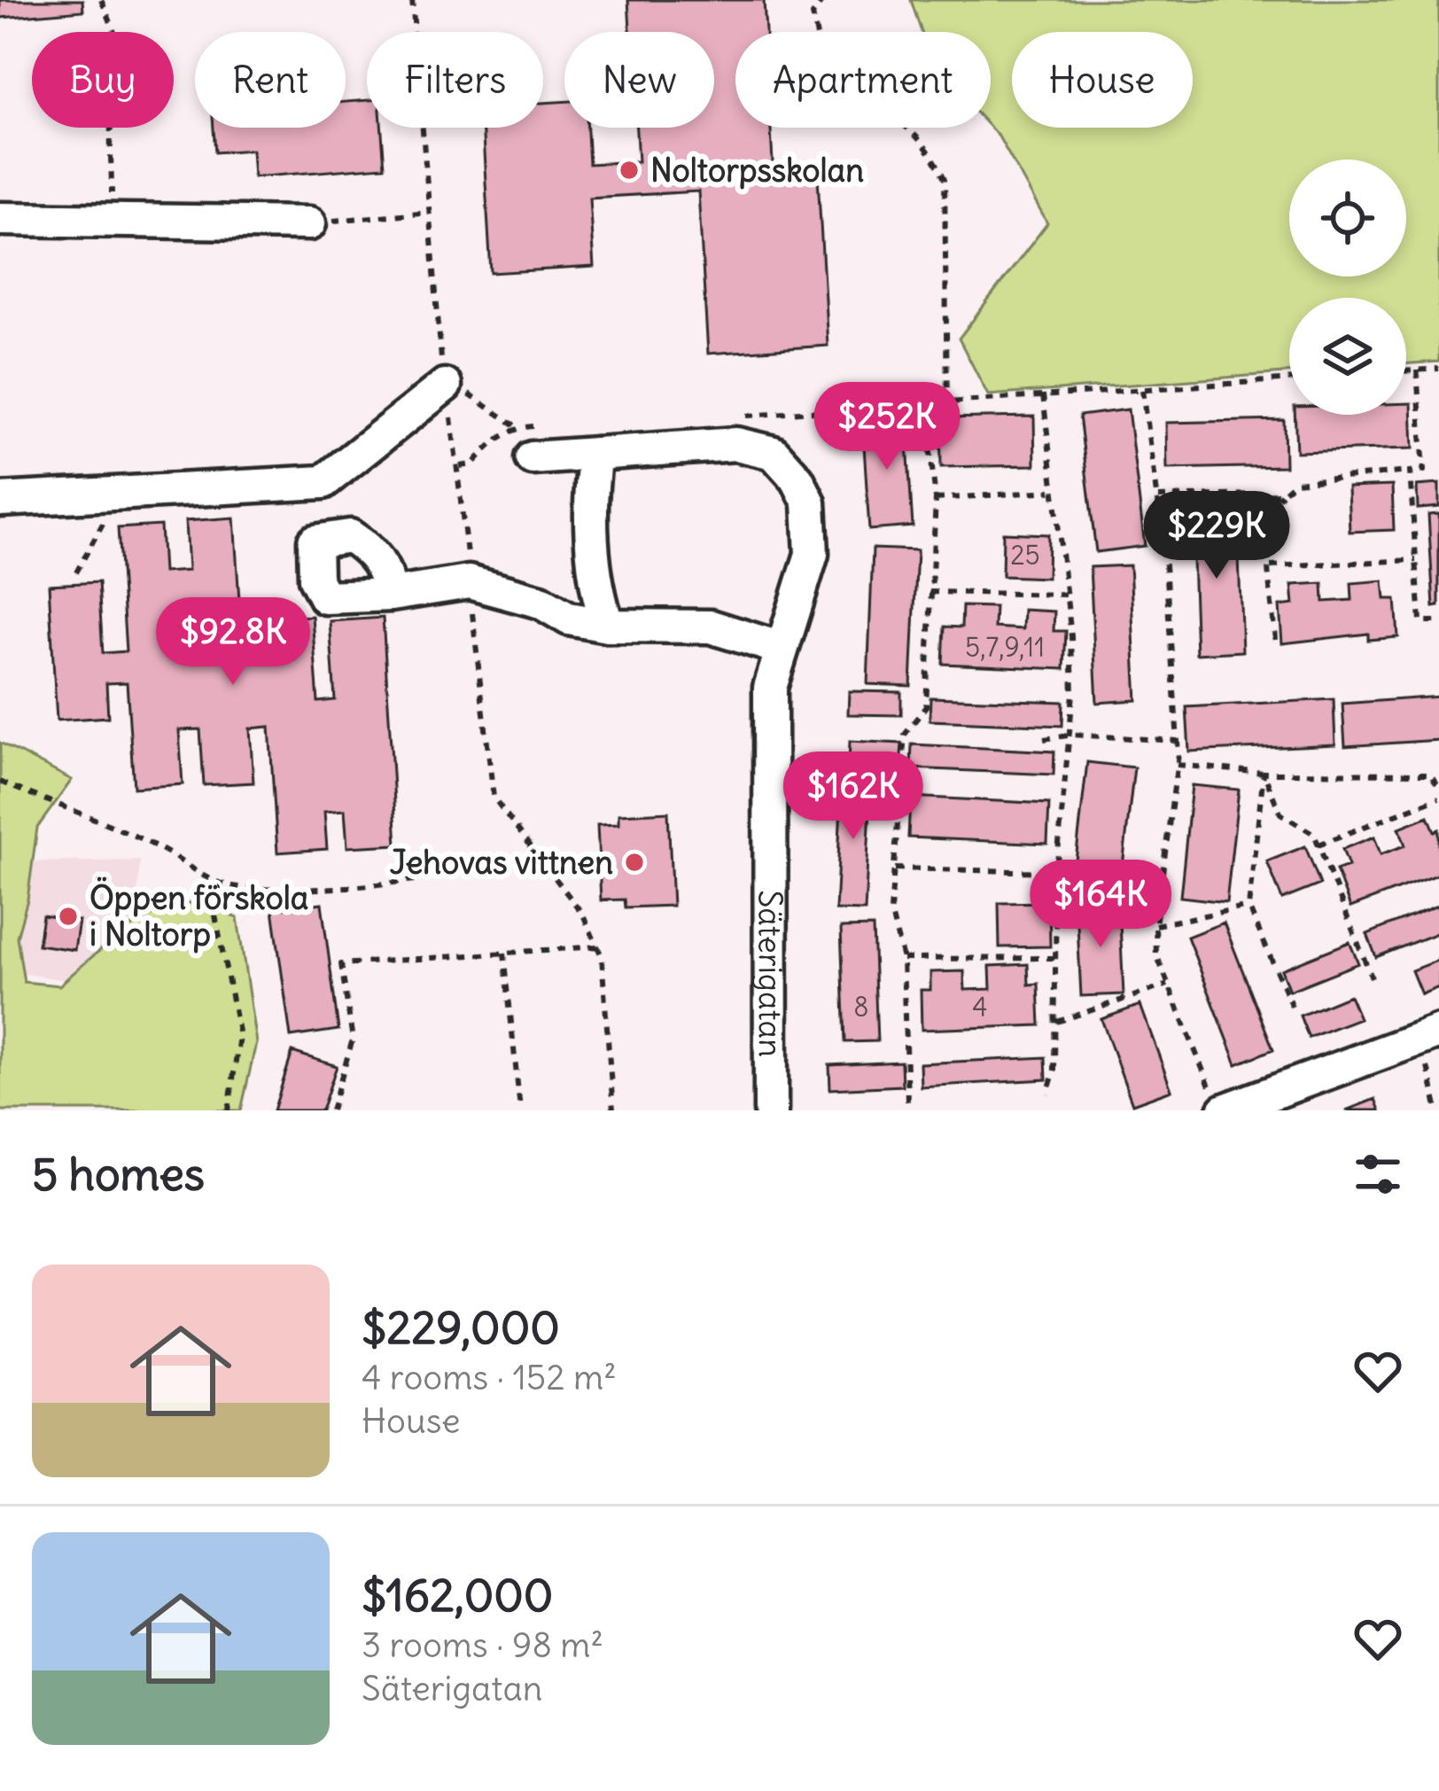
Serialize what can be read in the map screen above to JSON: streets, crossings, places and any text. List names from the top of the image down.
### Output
{
  "streets": {
    "street": ["Säterigatan"]
  },
  "places": ["Noltorpsskolan", "Jehovas vittnen", "Öppen förskola i Noltorp"],
  "house_numbers": [
    "25",
    "5,7,9,11",
    "8",
    "4"
  ],
  "page": {
    "chip": [
      "Buy",
      "Rent",
      "Filters",
      "New",
      "Apartment",
      "House"
    ],
    "price": [
      "$252K",
      "$229K",
      "$92.8K",
      "$162K",
      "$164K"
    ],
    "heading": "5 homes",
    "list": [
      {
        "name": "$229,000",
        "note": "4 rooms · 152 m² · House"
      },
      {
        "name": "$162,000",
        "note": "3 rooms · 98 m² · Säterigatan"
      }
    ]
  }
}
